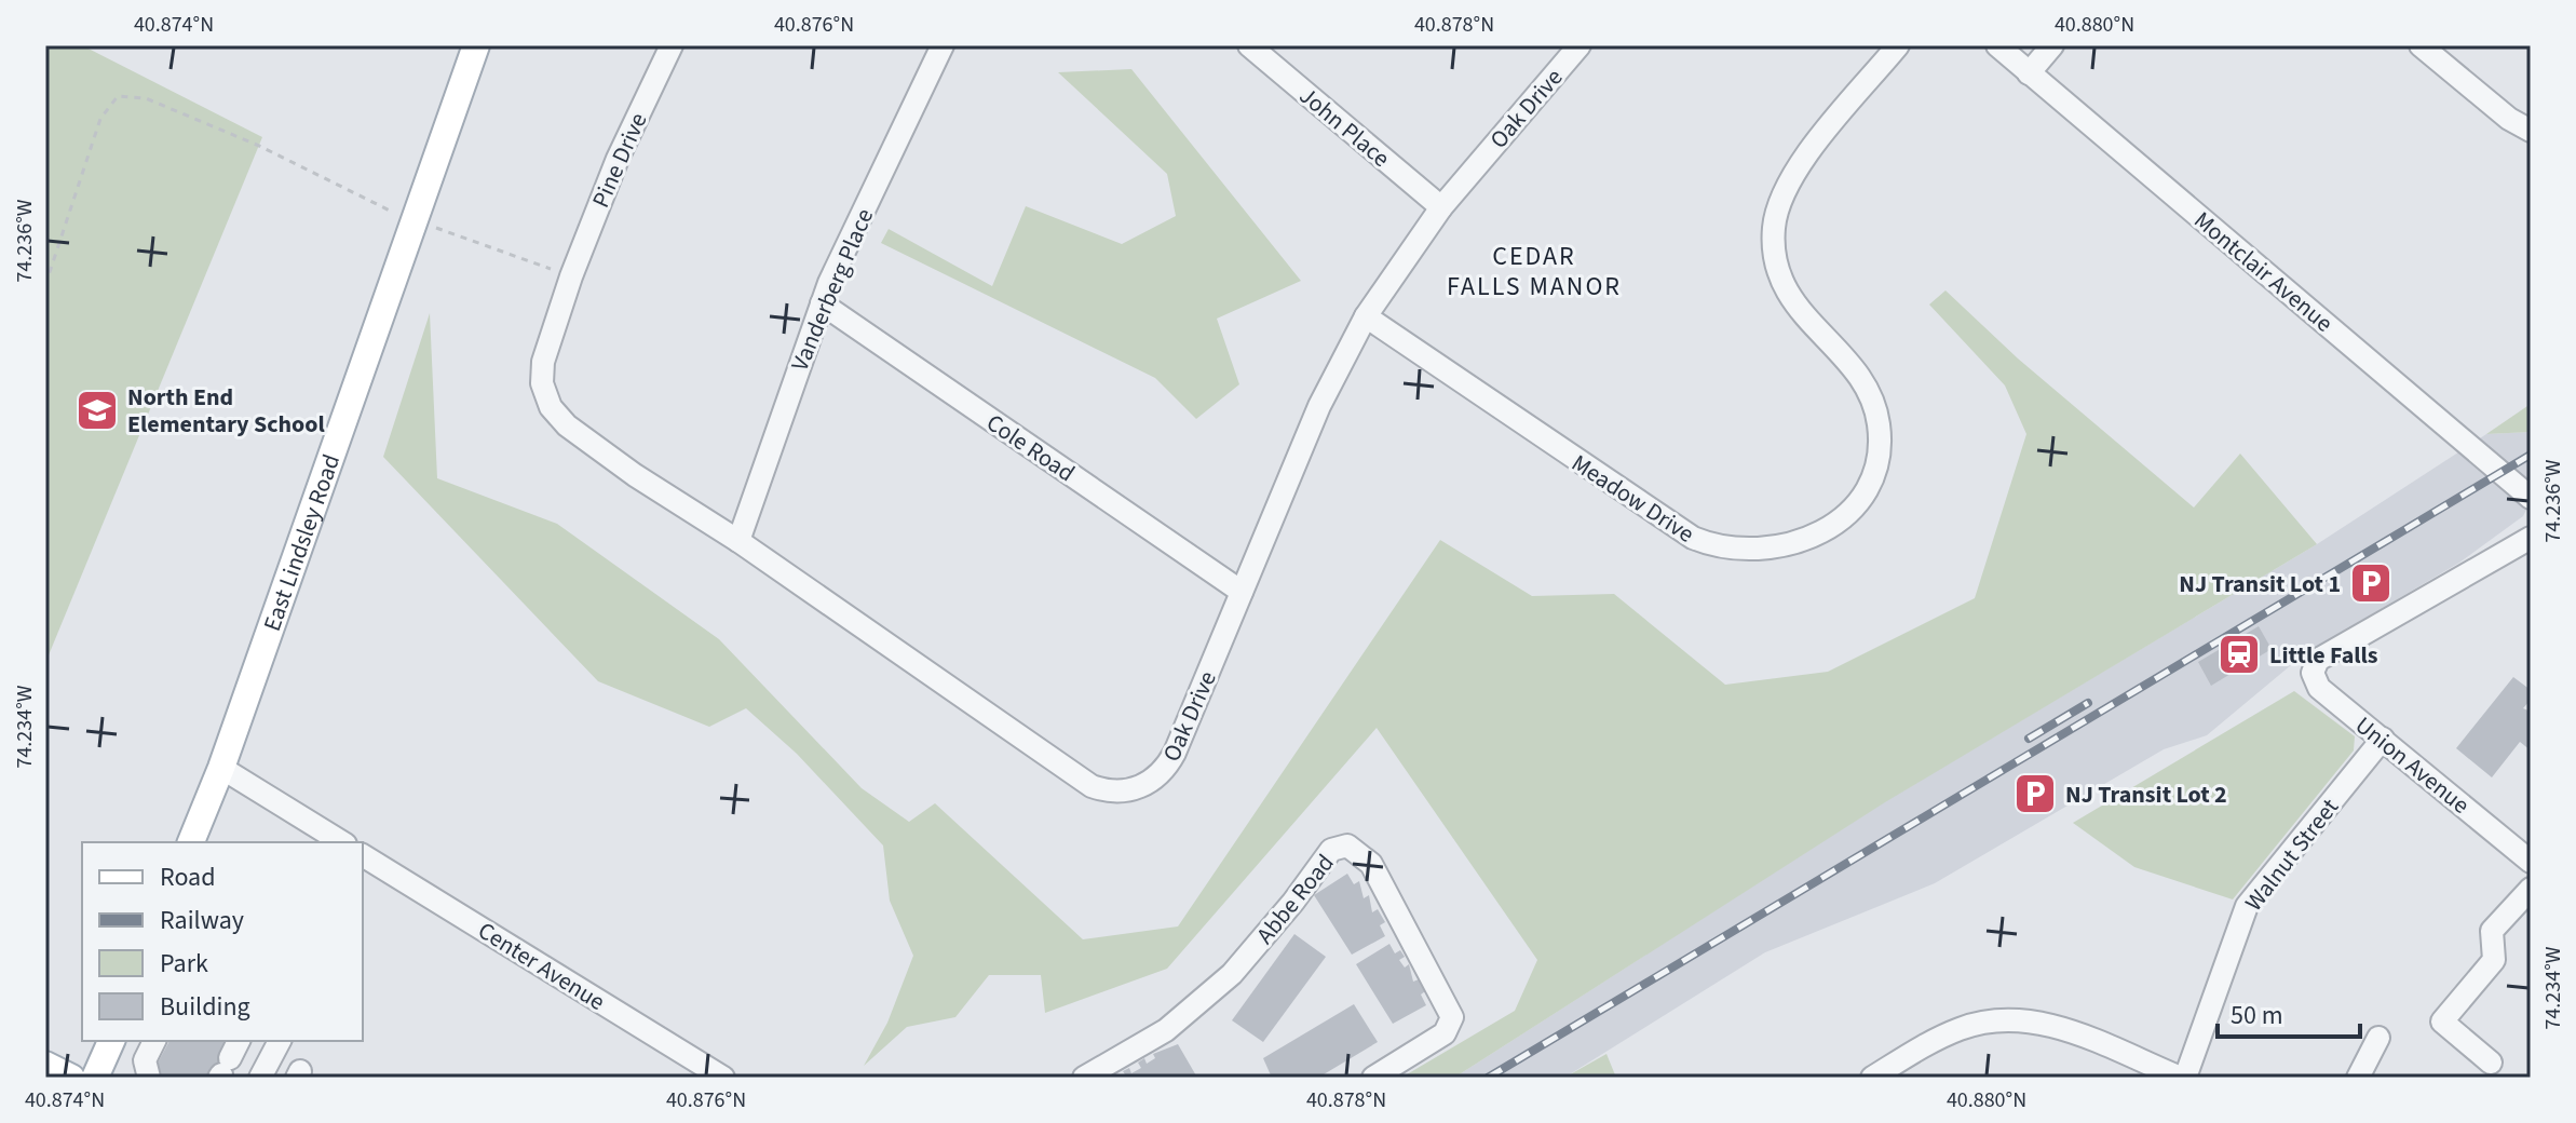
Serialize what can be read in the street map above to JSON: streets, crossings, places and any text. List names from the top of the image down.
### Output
{
  "streets": {
    "main road": ["East Lindsley Road"],
    "street": [
      "Oak Drive",
      "John Place",
      "Pine Drive",
      "Montclair Avenue",
      "Vanderberg Place",
      "Cole Road",
      "Meadow Drive",
      "Union Avenue",
      "Walnut Street",
      "Abbe Road",
      "Center Avenue"
    ]
  },
  "crossings": [
    ["Oak Drive", "John Place"],
    ["Oak Drive", "Pine Drive"],
    ["Oak Drive", "Vanderberg Place"],
    ["Oak Drive", "Cole Road"],
    ["Oak Drive", "Meadow Drive"],
    ["Vanderberg Place", "Cole Road"],
    ["Union Avenue", "Walnut Street"]
  ],
  "districts": ["CEDAR FALLS MANOR"],
  "places": {
    "school or university": ["North End Elementary School"],
    "parking": ["NJ Transit Lot 1", "NJ Transit Lot 2"],
    "station": ["Little Falls"]
  },
  "legend": [
    "Road",
    "Railway",
    "Park",
    "Building"
  ],
  "scale_bar": "50 m",
  "coordinates": [
    "40.874°N",
    "40.876°N",
    "40.878°N",
    "40.880°N",
    "74.236°W",
    "74.234°W"
  ]
}
